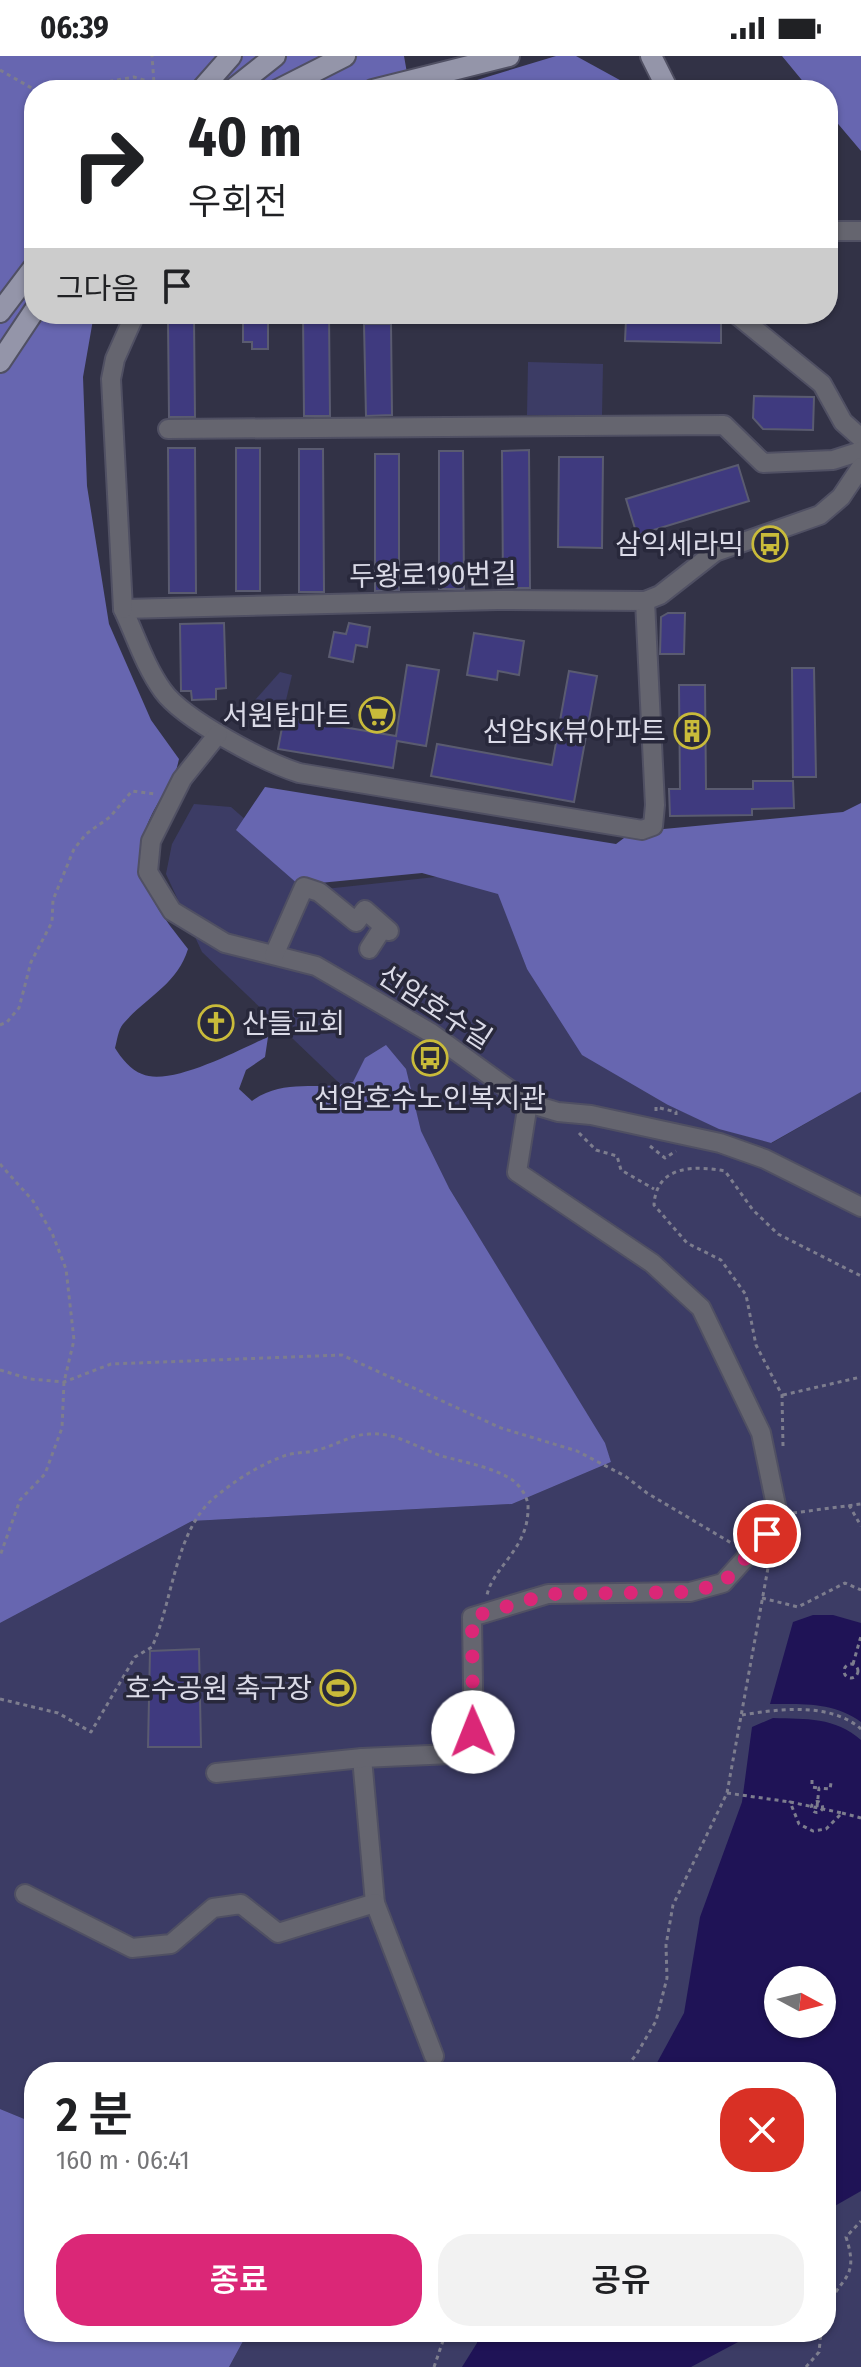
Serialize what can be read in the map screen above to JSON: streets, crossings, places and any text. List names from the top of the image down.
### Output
{
  "streets": {
    "street": ["두왕로190번길", "선암호수길"]
  },
  "places": {
    "bus stop": ["삼익세라믹", "선암호수노인복지관"],
    "supermarket": ["서원탑마트"],
    "building": ["선암SK뷰아파트"],
    "church": ["산들교회"],
    "sports": ["호수공원 축구장"]
  },
  "north": "right",
  "page": {
    "status": "06:39",
    "turn": ["40 m", "우회전"],
    "then": "그다음",
    "heading": ["2 분", "160 m · 06:41"],
    "buttons": ["종료", "공유"]
  }
}
